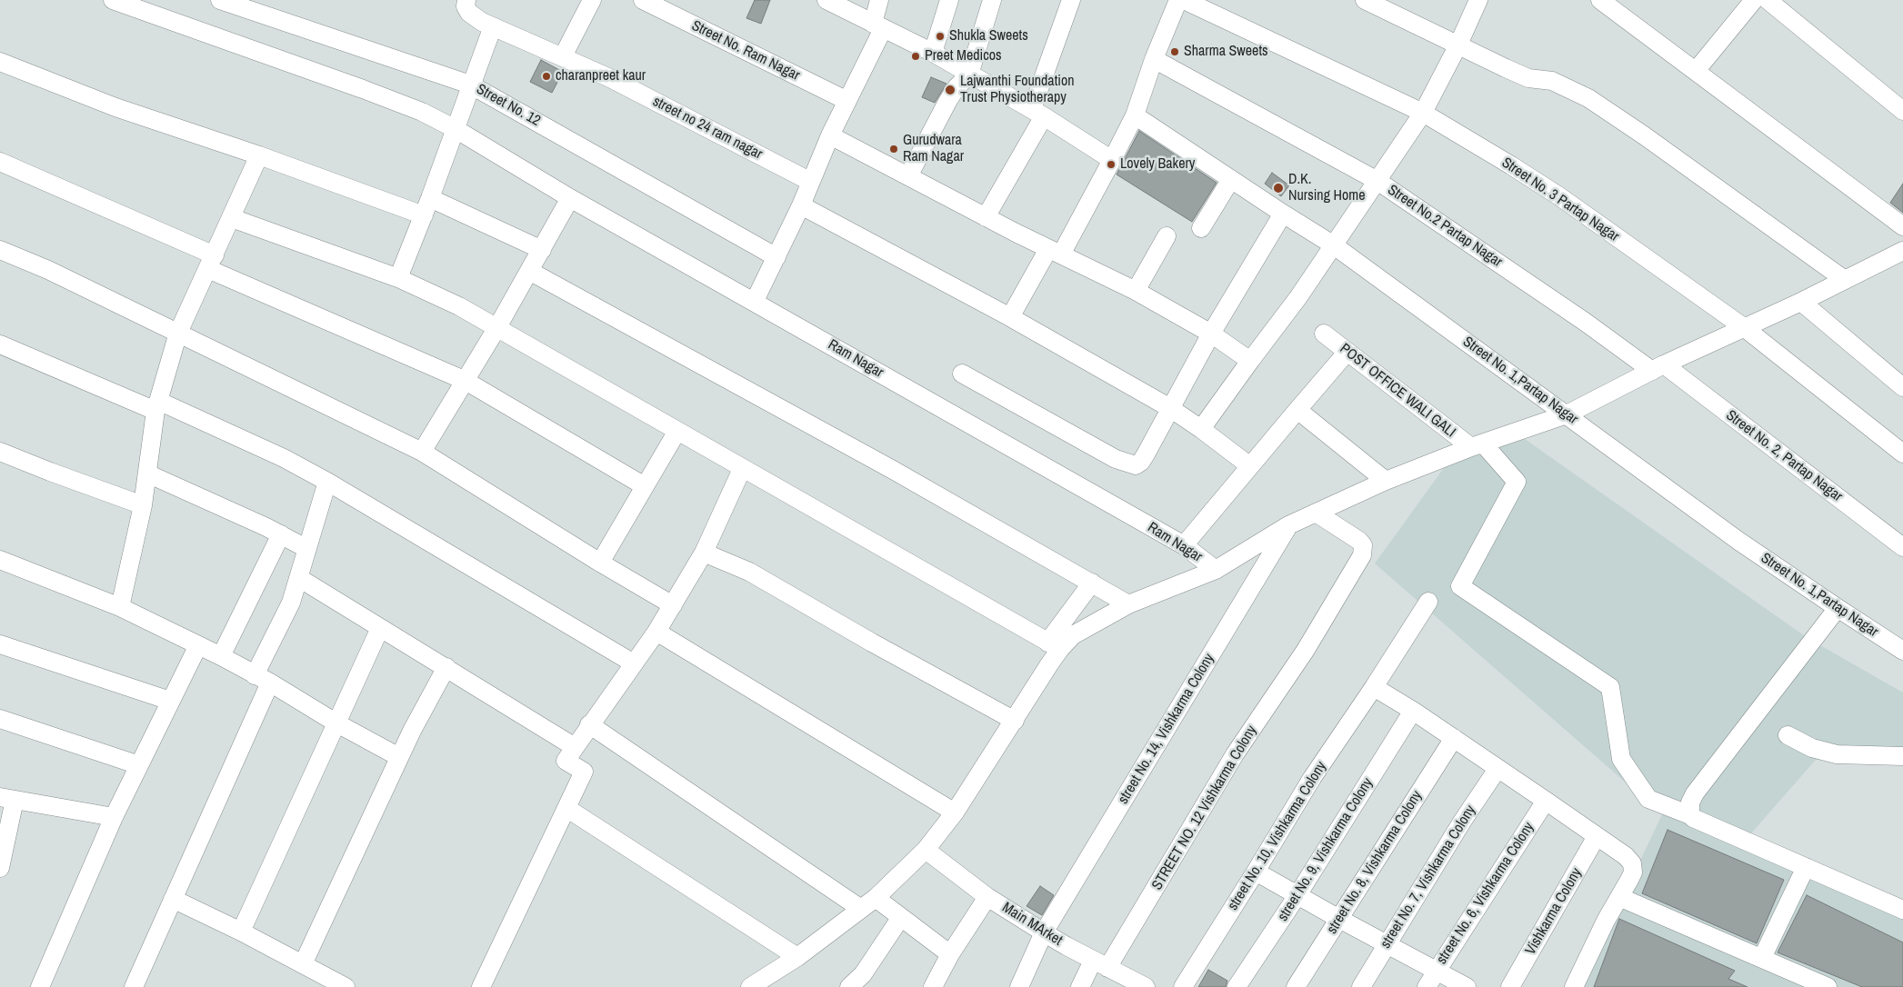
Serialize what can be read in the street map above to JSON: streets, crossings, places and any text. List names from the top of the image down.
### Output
{
  "streets": {
    "street": [
      "Street No. Ram Nagar",
      "Street No. 12",
      "street no 24 ram nagar",
      "Street No. 3 Partap Nagar",
      "Street No.2 Partap Nagar",
      "Ram Nagar",
      "Street No. 1,Partap Nagar",
      "POST OFFICE WALI GALI",
      "Street No. 2, Partap Nagar",
      "street No. 14, Vishkarma Colony",
      "STREET NO. 12 Vishkarma Colony",
      "street No. 10, Vishkarma Colony",
      "street No. 9, Vishkarma Colony",
      "street No. 8, Vishkarma Colony",
      "street No. 7, Vishkarma Colony",
      "street No. 6, Vishkarma Colony",
      "Vishkarma Colony",
      "Main MArket"
    ]
  },
  "crossings": [
    ["Street No.2 Partap Nagar", "Street No. 2, Partap Nagar"],
    ["street No. 14, Vishkarma Colony", "Main MArket"],
    ["STREET NO. 12 Vishkarma Colony", "Main MArket"]
  ],
  "places": [
    "Shukla Sweets",
    "Sharma Sweets",
    "Preet Medicos",
    "charanpreet kaur",
    "Lajwanthi Foundation Trust Physiotherapy",
    "Gurudwara Ram Nagar",
    "Lovely Bakery",
    "D.K. Nursing Home"
  ]
}
